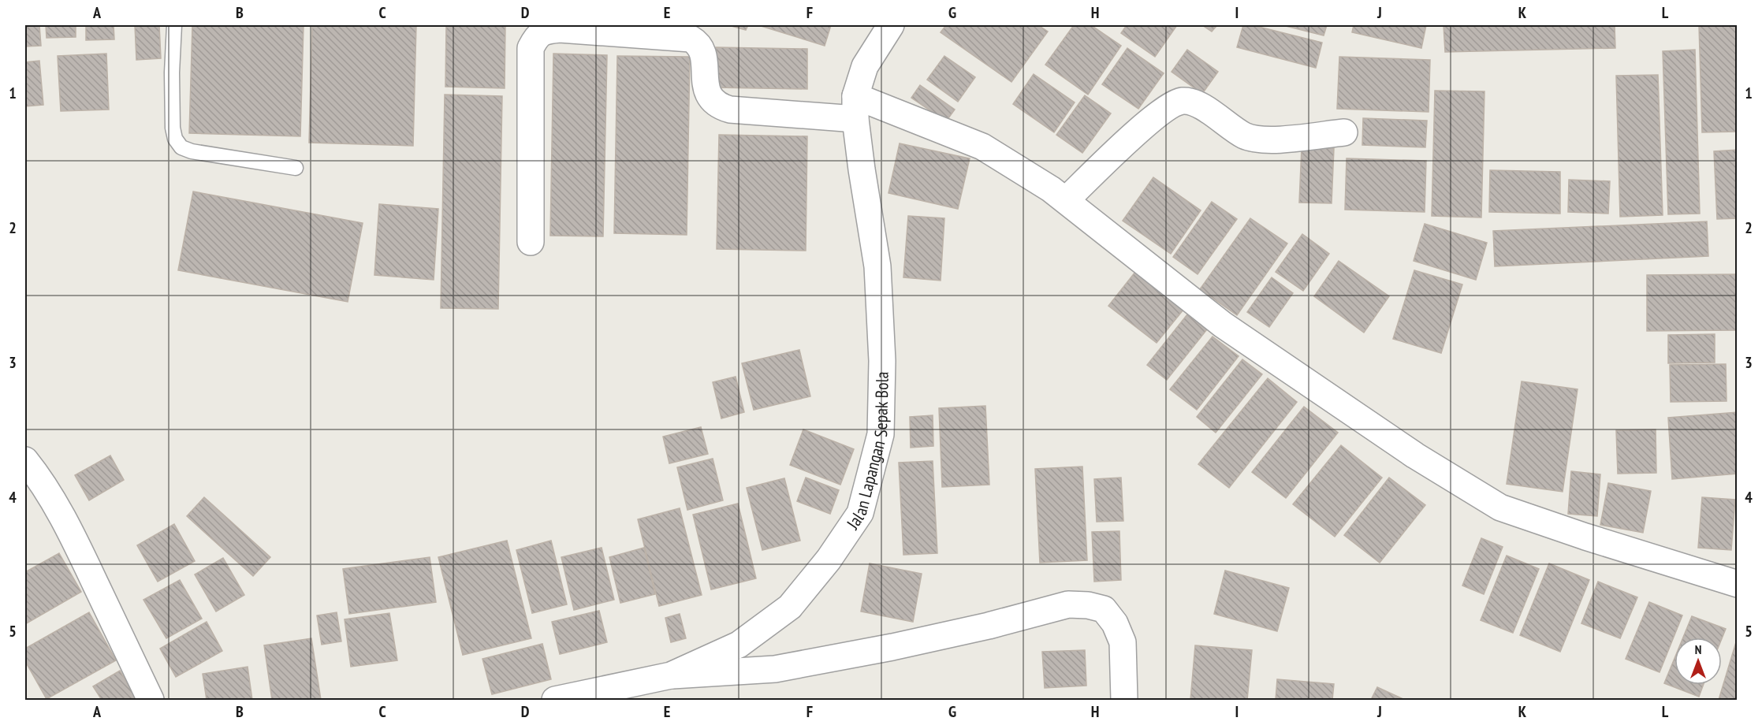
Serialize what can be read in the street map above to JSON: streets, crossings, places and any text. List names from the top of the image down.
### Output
{
  "streets": {
    "street": ["Jalan Lapangan Sepak Bola"]
  },
  "north": "top",
  "grid": {
    "columns": [
      "A",
      "B",
      "C",
      "D",
      "E",
      "F",
      "G",
      "H",
      "I",
      "J",
      "K",
      "L"
    ],
    "rows": [
      "1",
      "2",
      "3",
      "4",
      "5"
    ]
  }
}
